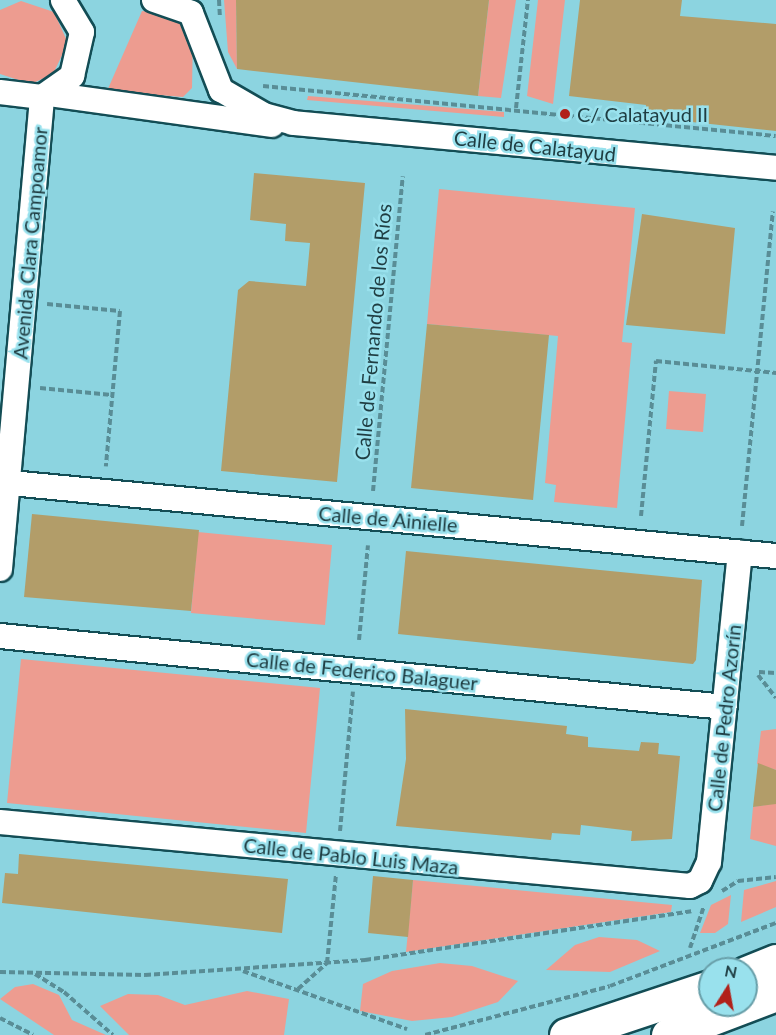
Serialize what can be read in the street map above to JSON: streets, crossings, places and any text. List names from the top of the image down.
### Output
{
  "streets": {
    "street": [
      "Calle de Calatayud",
      "Avenida Clara Campoamor",
      "Calle de Ainielle",
      "Calle de Federico Balaguer",
      "Calle de Pedro Azorín",
      "Calle de Pablo Luis Maza"
    ],
    "path": ["Calle de Fernando de los Ríos"]
  },
  "crossings": [
    ["Calle de Calatayud", "Avenida Clara Campoamor"],
    ["Avenida Clara Campoamor", "Calle de Ainielle"],
    ["Calle de Ainielle", "Calle de Pedro Azorín"],
    ["Calle de Federico Balaguer", "Calle de Pedro Azorín"],
    ["Calle de Pedro Azorín", "Calle de Pablo Luis Maza"]
  ],
  "places": ["C/ Calatayud II"],
  "north": "top"
}
